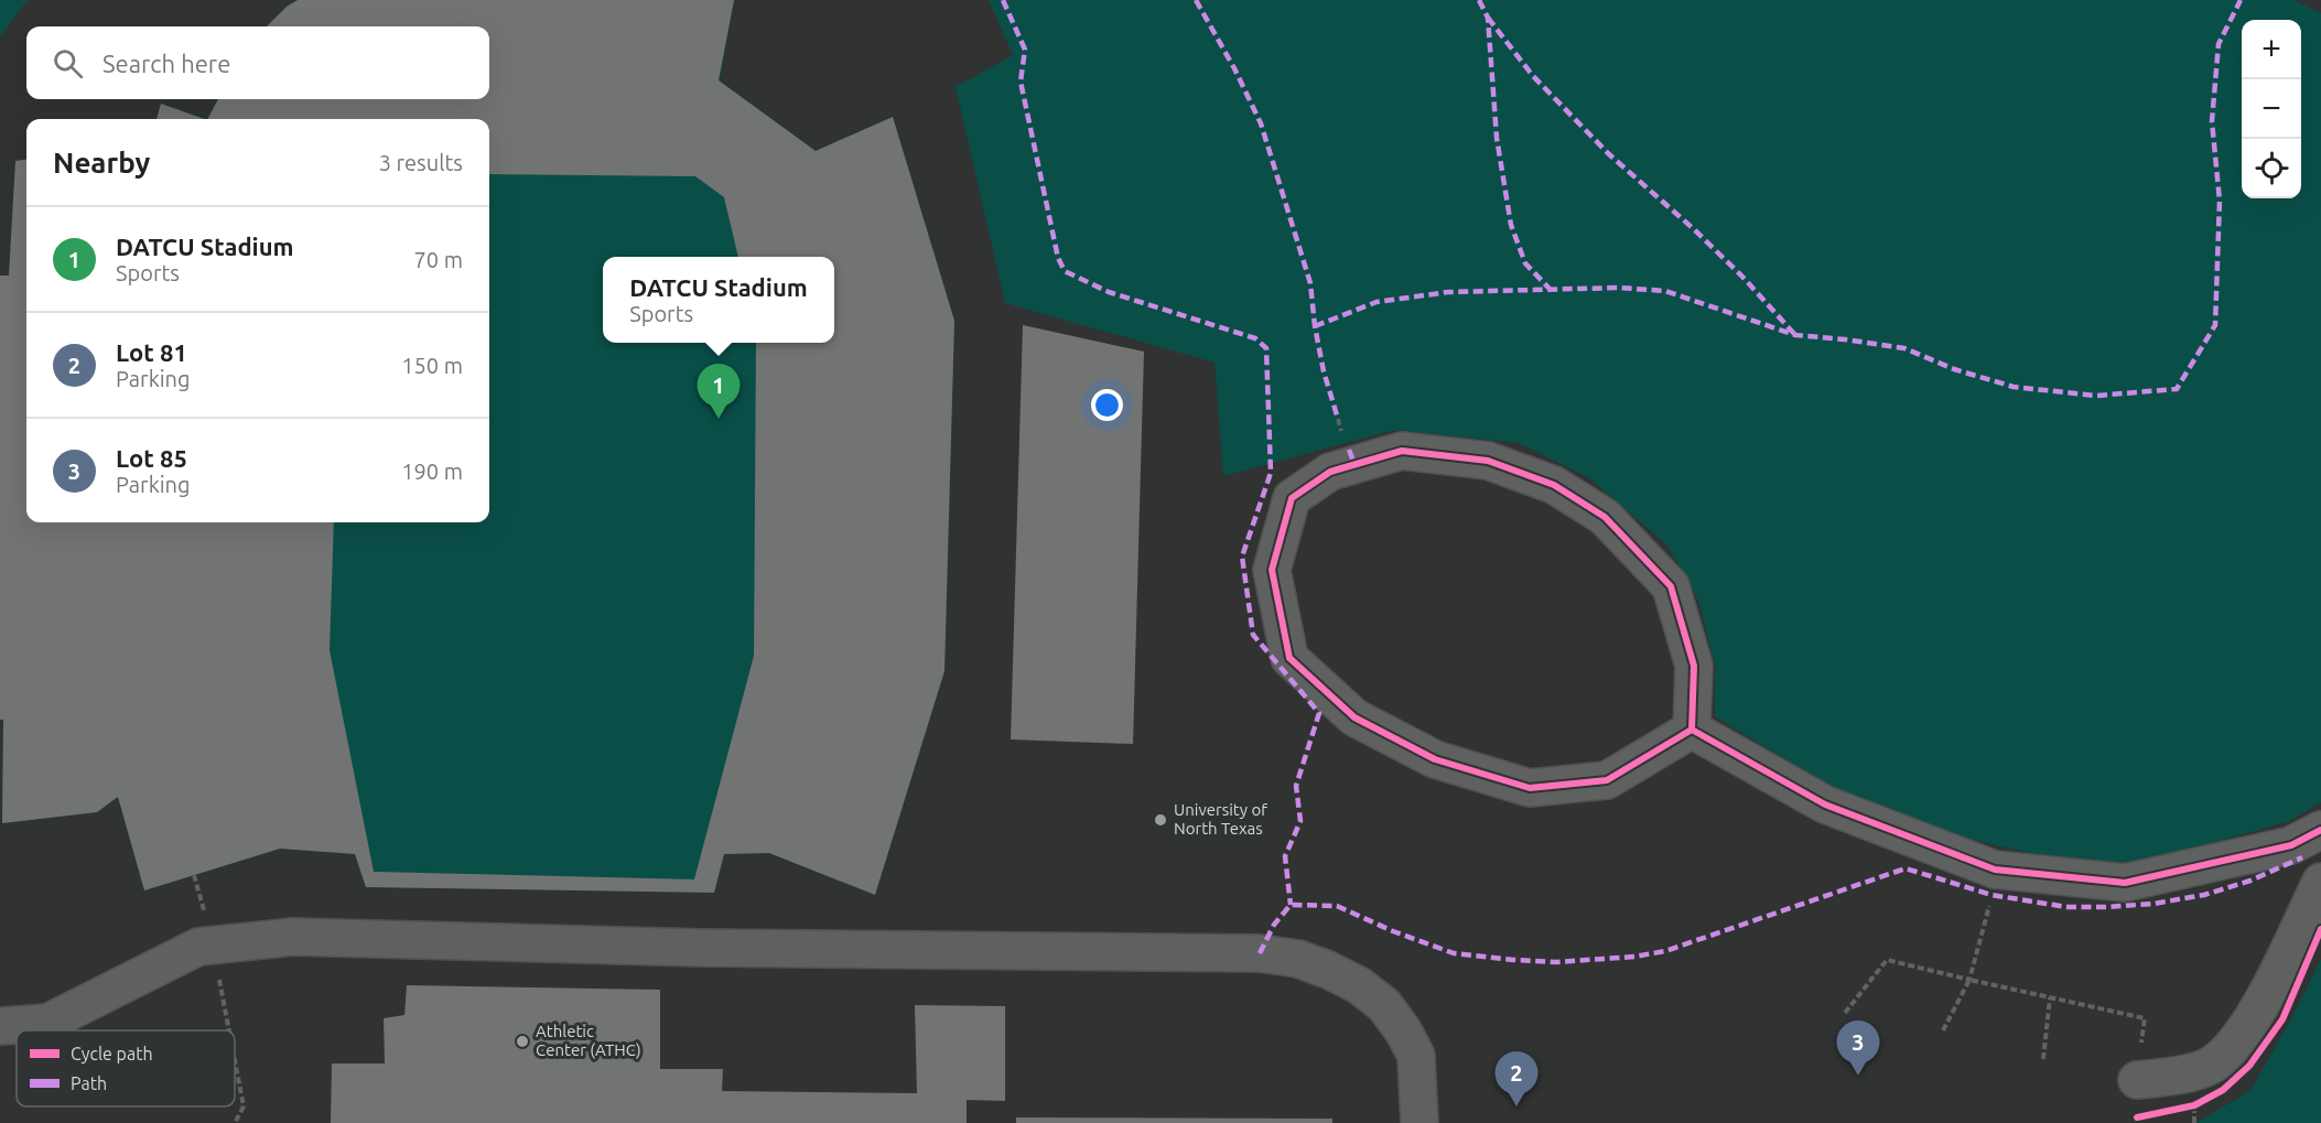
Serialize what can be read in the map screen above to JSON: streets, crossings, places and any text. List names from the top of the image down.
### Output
{
  "places": ["University of North Texas", "Athletic Center (ATHC)"],
  "legend": ["Cycle path", "Path"],
  "page": {
    "map_buttons": ["+", "−"],
    "search": "Search here",
    "heading": ["Nearby", "3 results"],
    "list": [
      {
        "mark": "1",
        "name": "DATCU Stadium",
        "note": "Sports",
        "value": "70 m"
      },
      {
        "mark": "2",
        "name": "Lot 81",
        "note": "Parking",
        "value": "150 m"
      },
      {
        "mark": "3",
        "name": "Lot 85",
        "note": "Parking",
        "value": "190 m"
      }
    ],
    "popup": ["DATCU Stadium", "Sports"],
    "pins": ["1", "3", "2"]
  }
}
